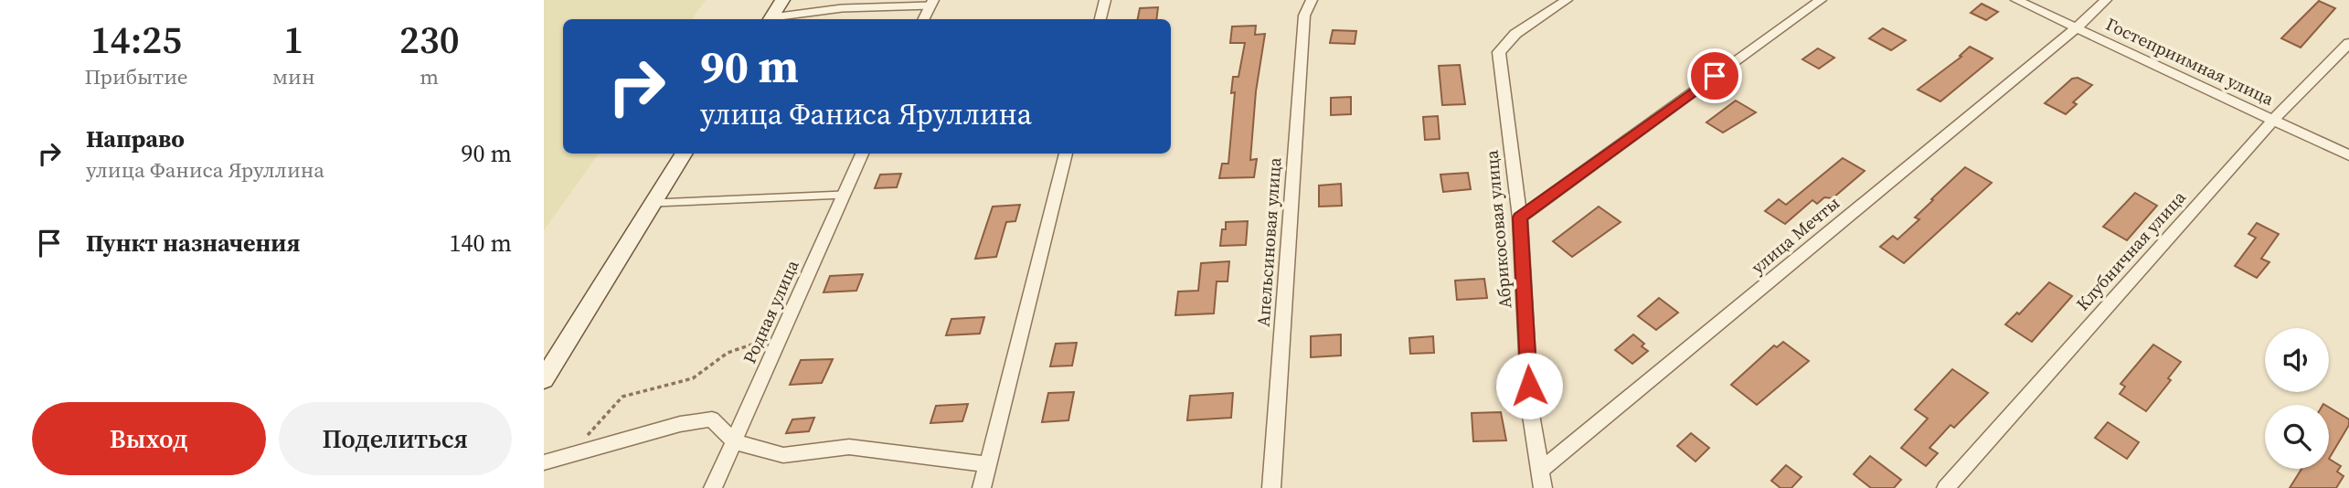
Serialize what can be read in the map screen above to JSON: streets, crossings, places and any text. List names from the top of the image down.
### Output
{
  "streets": {
    "street": [
      "Гостеприимная улица",
      "Абрикосовая улица",
      "улица Мечты",
      "Апельсиновая улица",
      "Клубничная улица",
      "Родная улица"
    ]
  },
  "crossings": [
    ["Гостеприимная улица", "улица Мечты"],
    ["Гостеприимная улица", "Клубничная улица"],
    ["Абрикосовая улица", "улица Мечты"]
  ],
  "page": {
    "eta": [
      "14:25",
      "Прибытие",
      "1",
      "мин",
      "230",
      "m"
    ],
    "turn": ["90 m", "улица Фаниса Яруллина"],
    "list": [
      {
        "name": "Направо",
        "note": "улица Фаниса Яруллина",
        "value": "90 m"
      },
      {
        "name": "Пункт назначения",
        "value": "140 m"
      }
    ],
    "buttons": ["Выход", "Поделиться"]
  }
}
